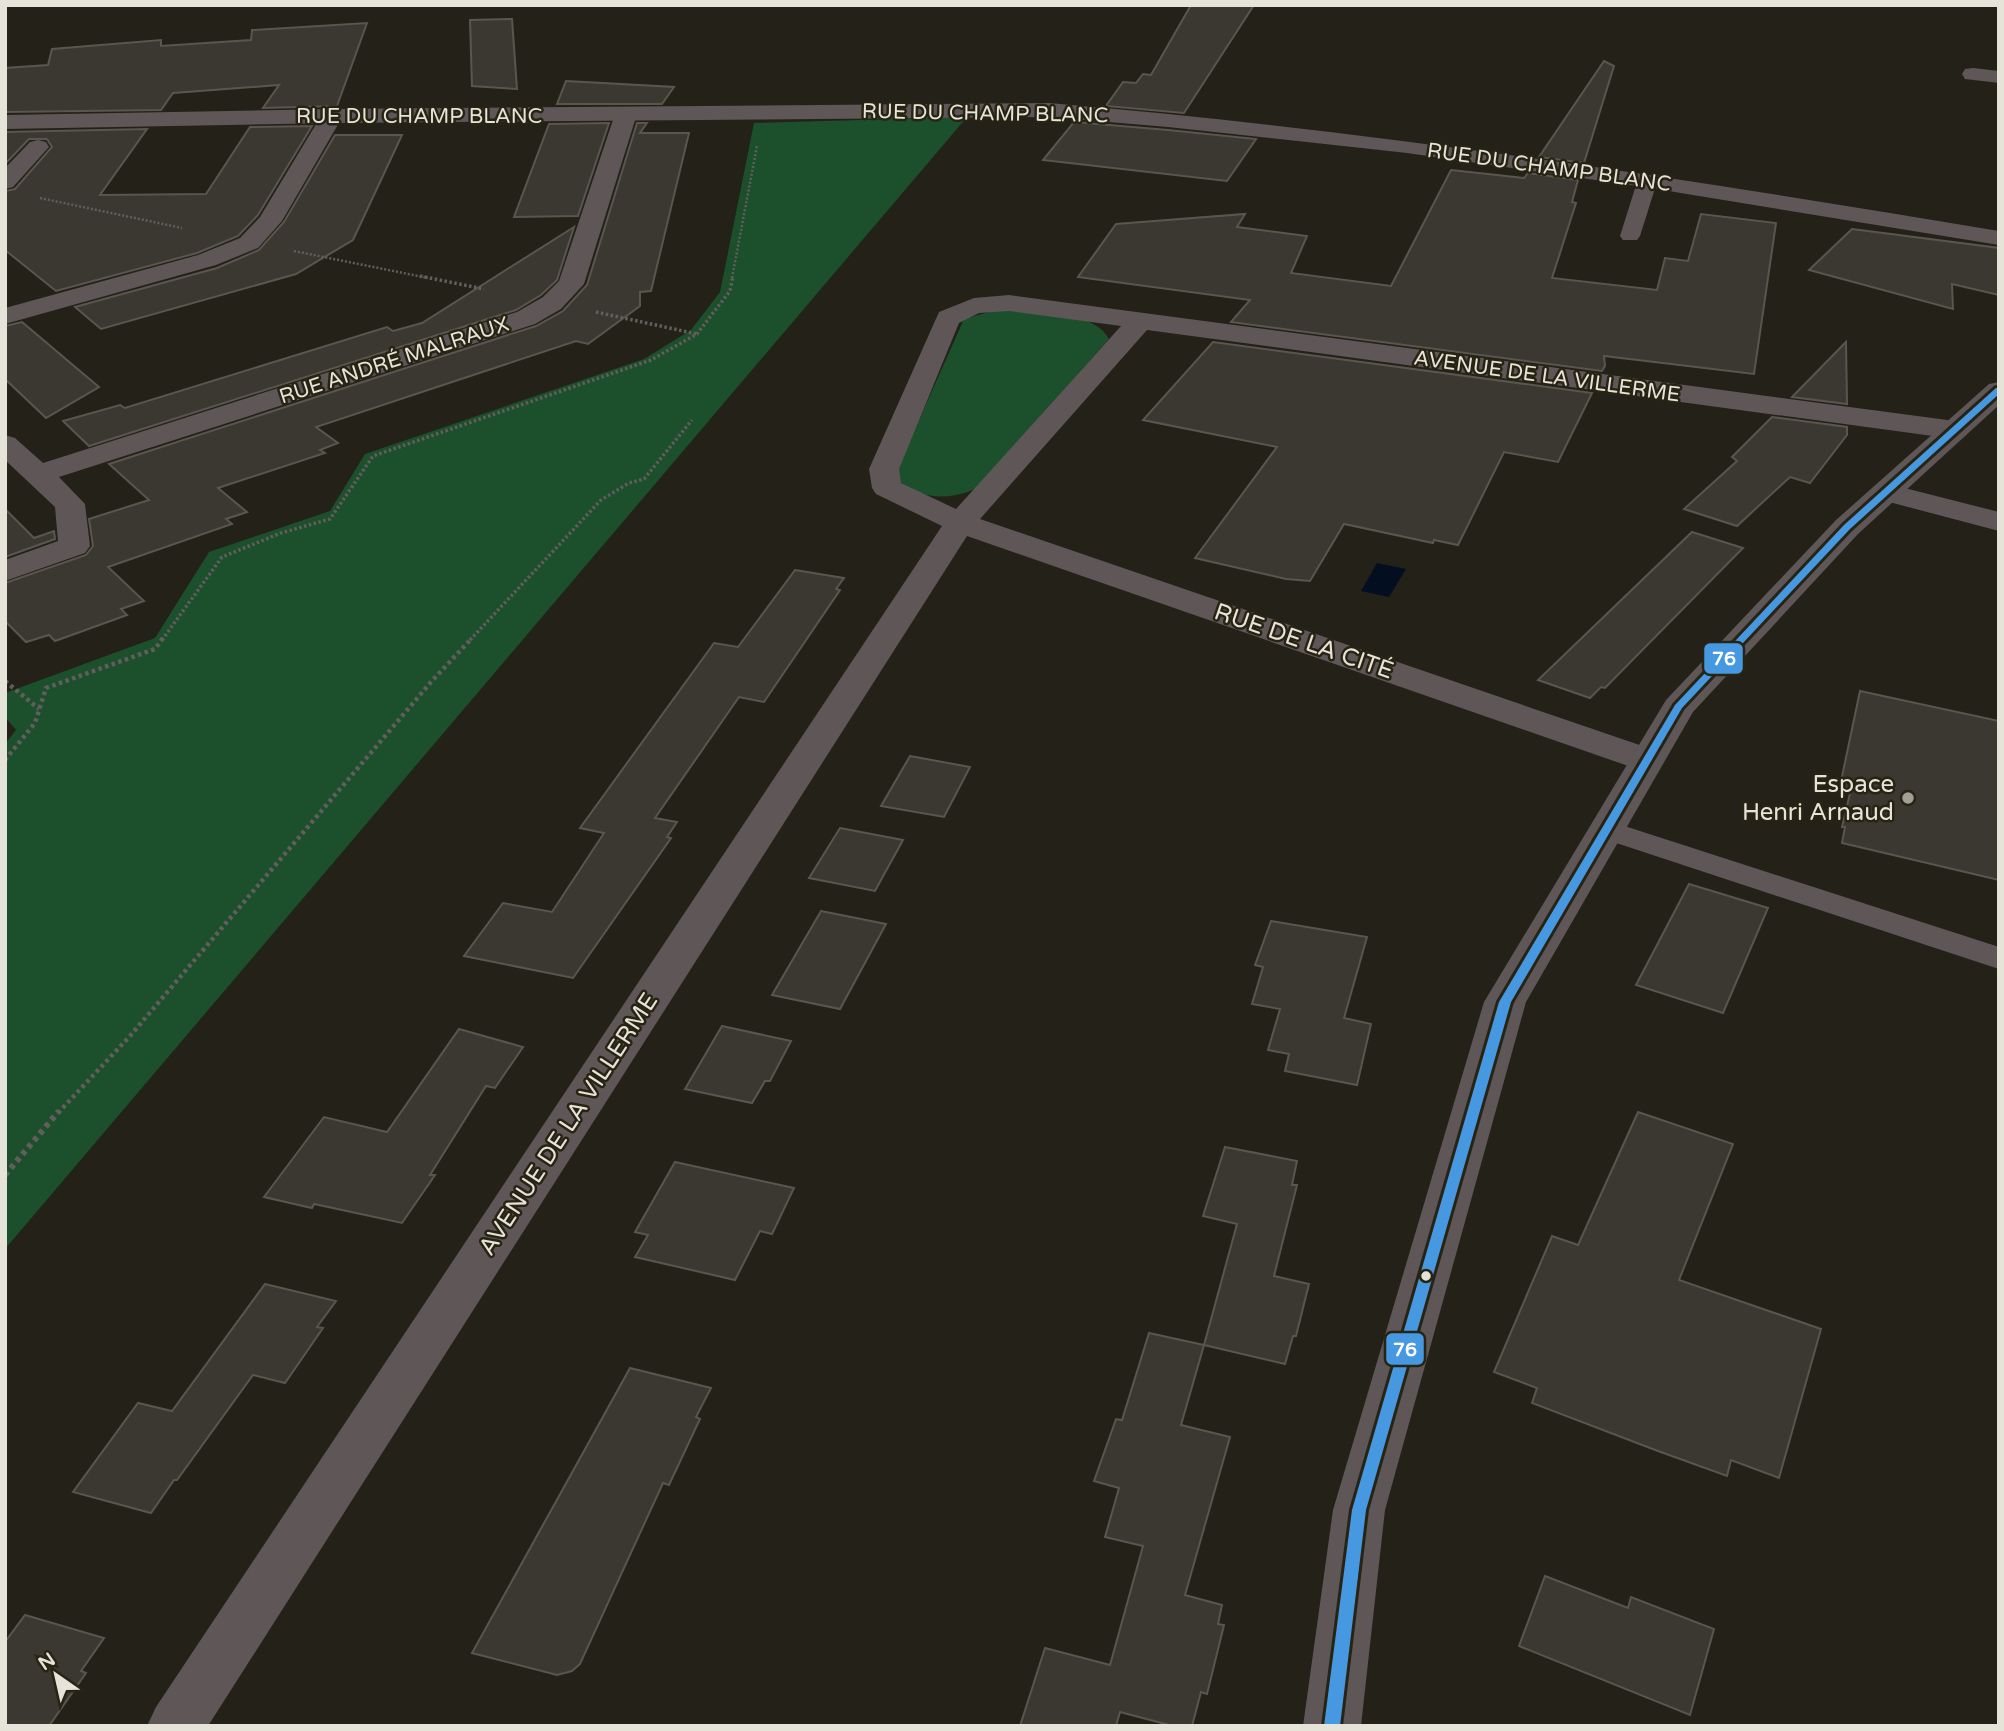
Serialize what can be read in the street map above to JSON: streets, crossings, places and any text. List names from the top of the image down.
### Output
{
  "streets": {
    "street": [
      "RUE DU CHAMP BLANC",
      "RUE ANDRÉ MALRAUX",
      "AVENUE DE LA VILLERME",
      "RUE DE LA CITÉ"
    ]
  },
  "crossings": [
    ["RUE DU CHAMP BLANC", "RUE ANDRÉ MALRAUX"],
    ["AVENUE DE LA VILLERME", "RUE DE LA CITÉ"]
  ],
  "places": ["Espace Henri Arnaud"],
  "lines": ["transit line 76"],
  "north": "top left"
}
